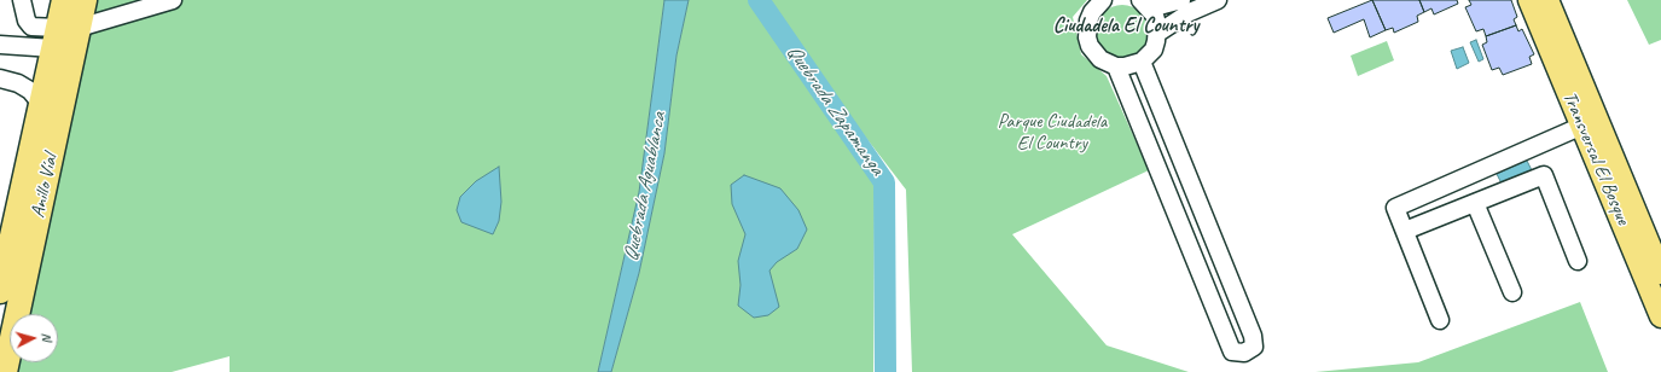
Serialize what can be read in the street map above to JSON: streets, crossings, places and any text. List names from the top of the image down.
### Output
{
  "streets": {
    "highway": ["Anillo Víal"],
    "main road": ["Transversal El Bosque"]
  },
  "districts": ["Ciudadela El Country"],
  "water": ["Quebrada Zapamanga", "Quebrada Aguablanca"],
  "parks": ["Parque Ciudadela El Country"],
  "north": "right"
}
